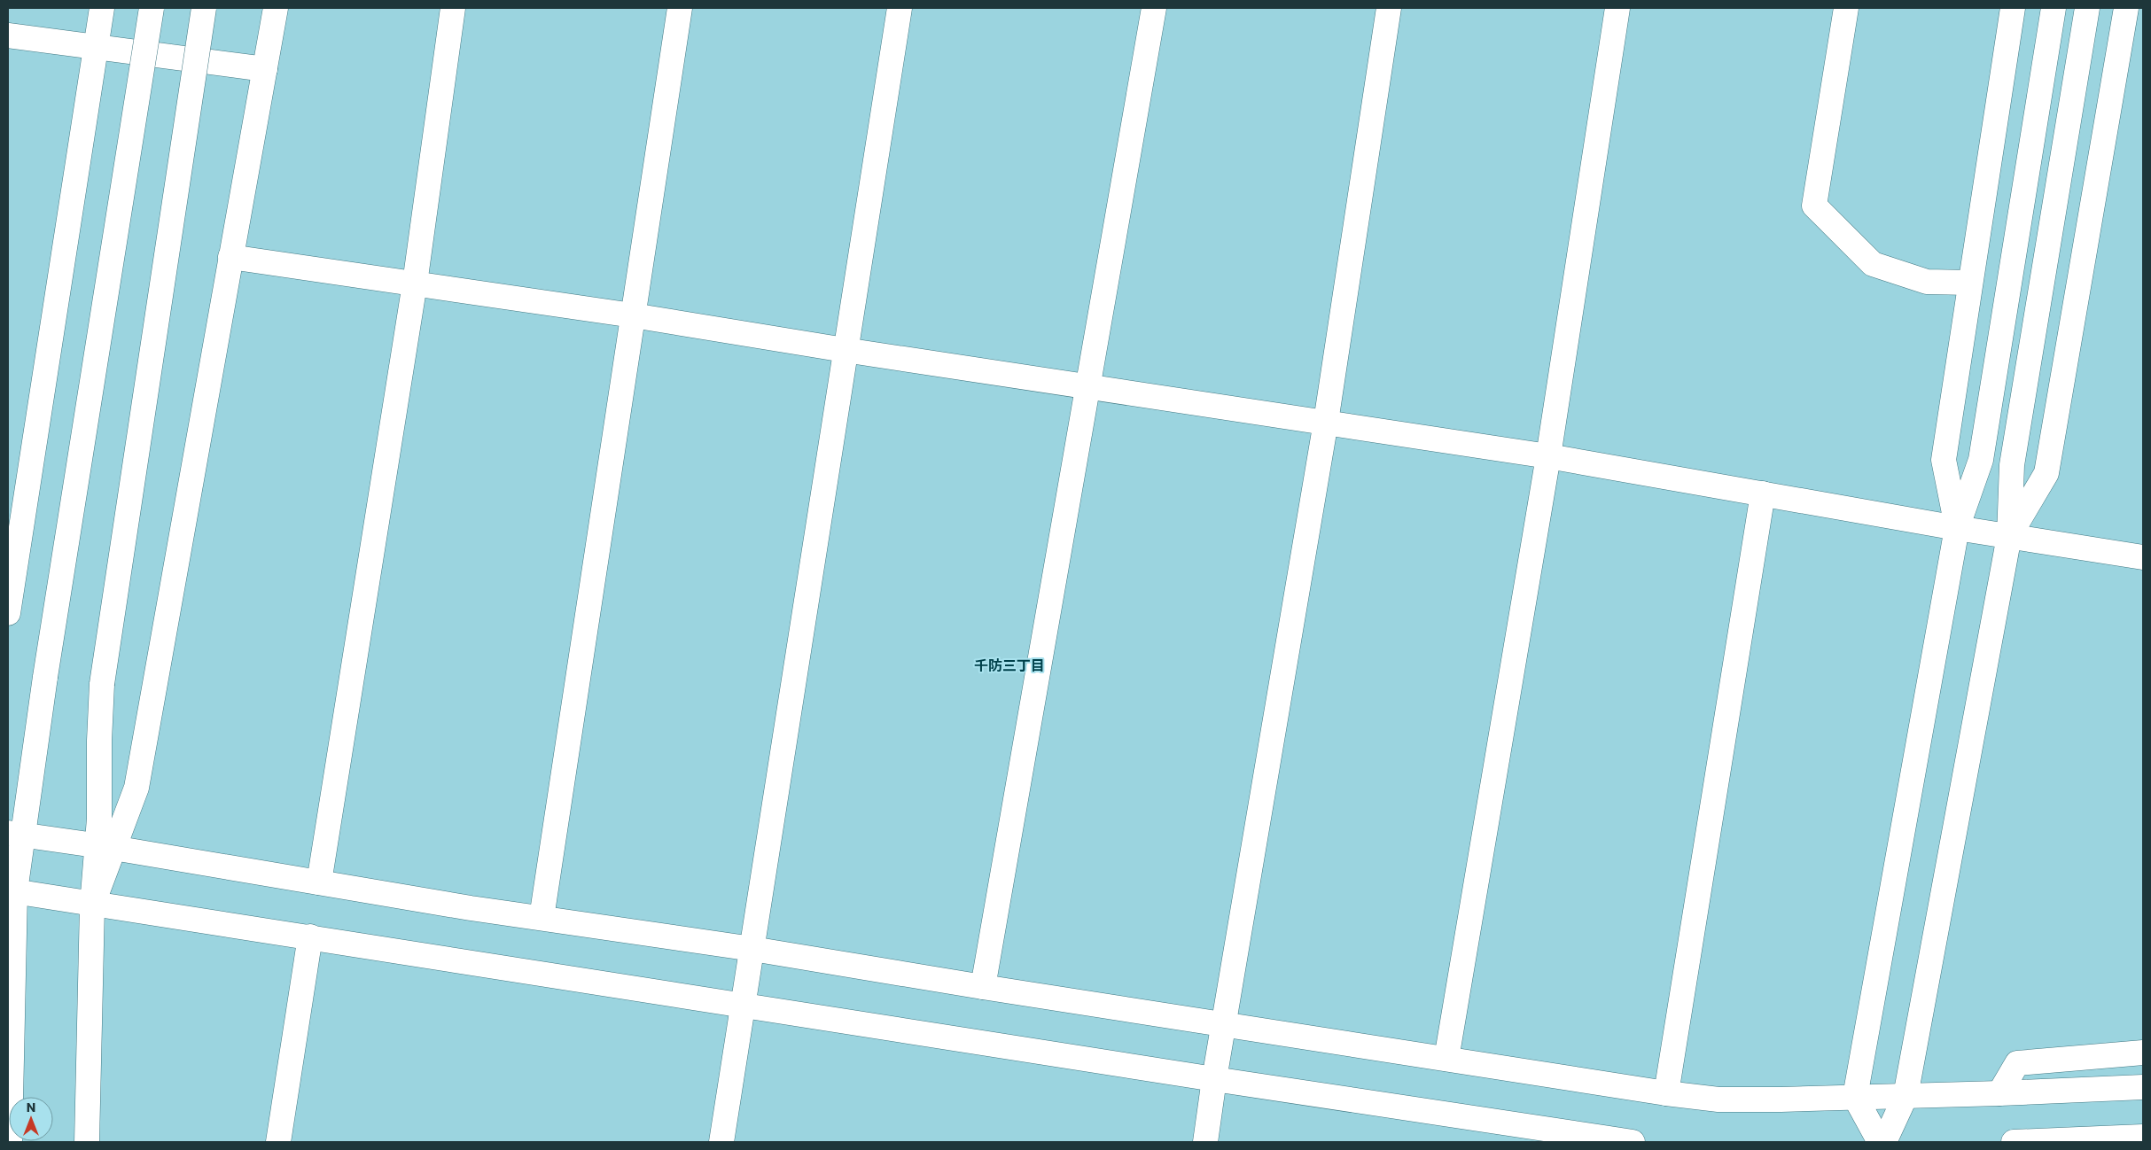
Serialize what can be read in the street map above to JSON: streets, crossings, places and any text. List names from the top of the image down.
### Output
{
  "districts": ["千防三丁目"],
  "north": "top"
}
